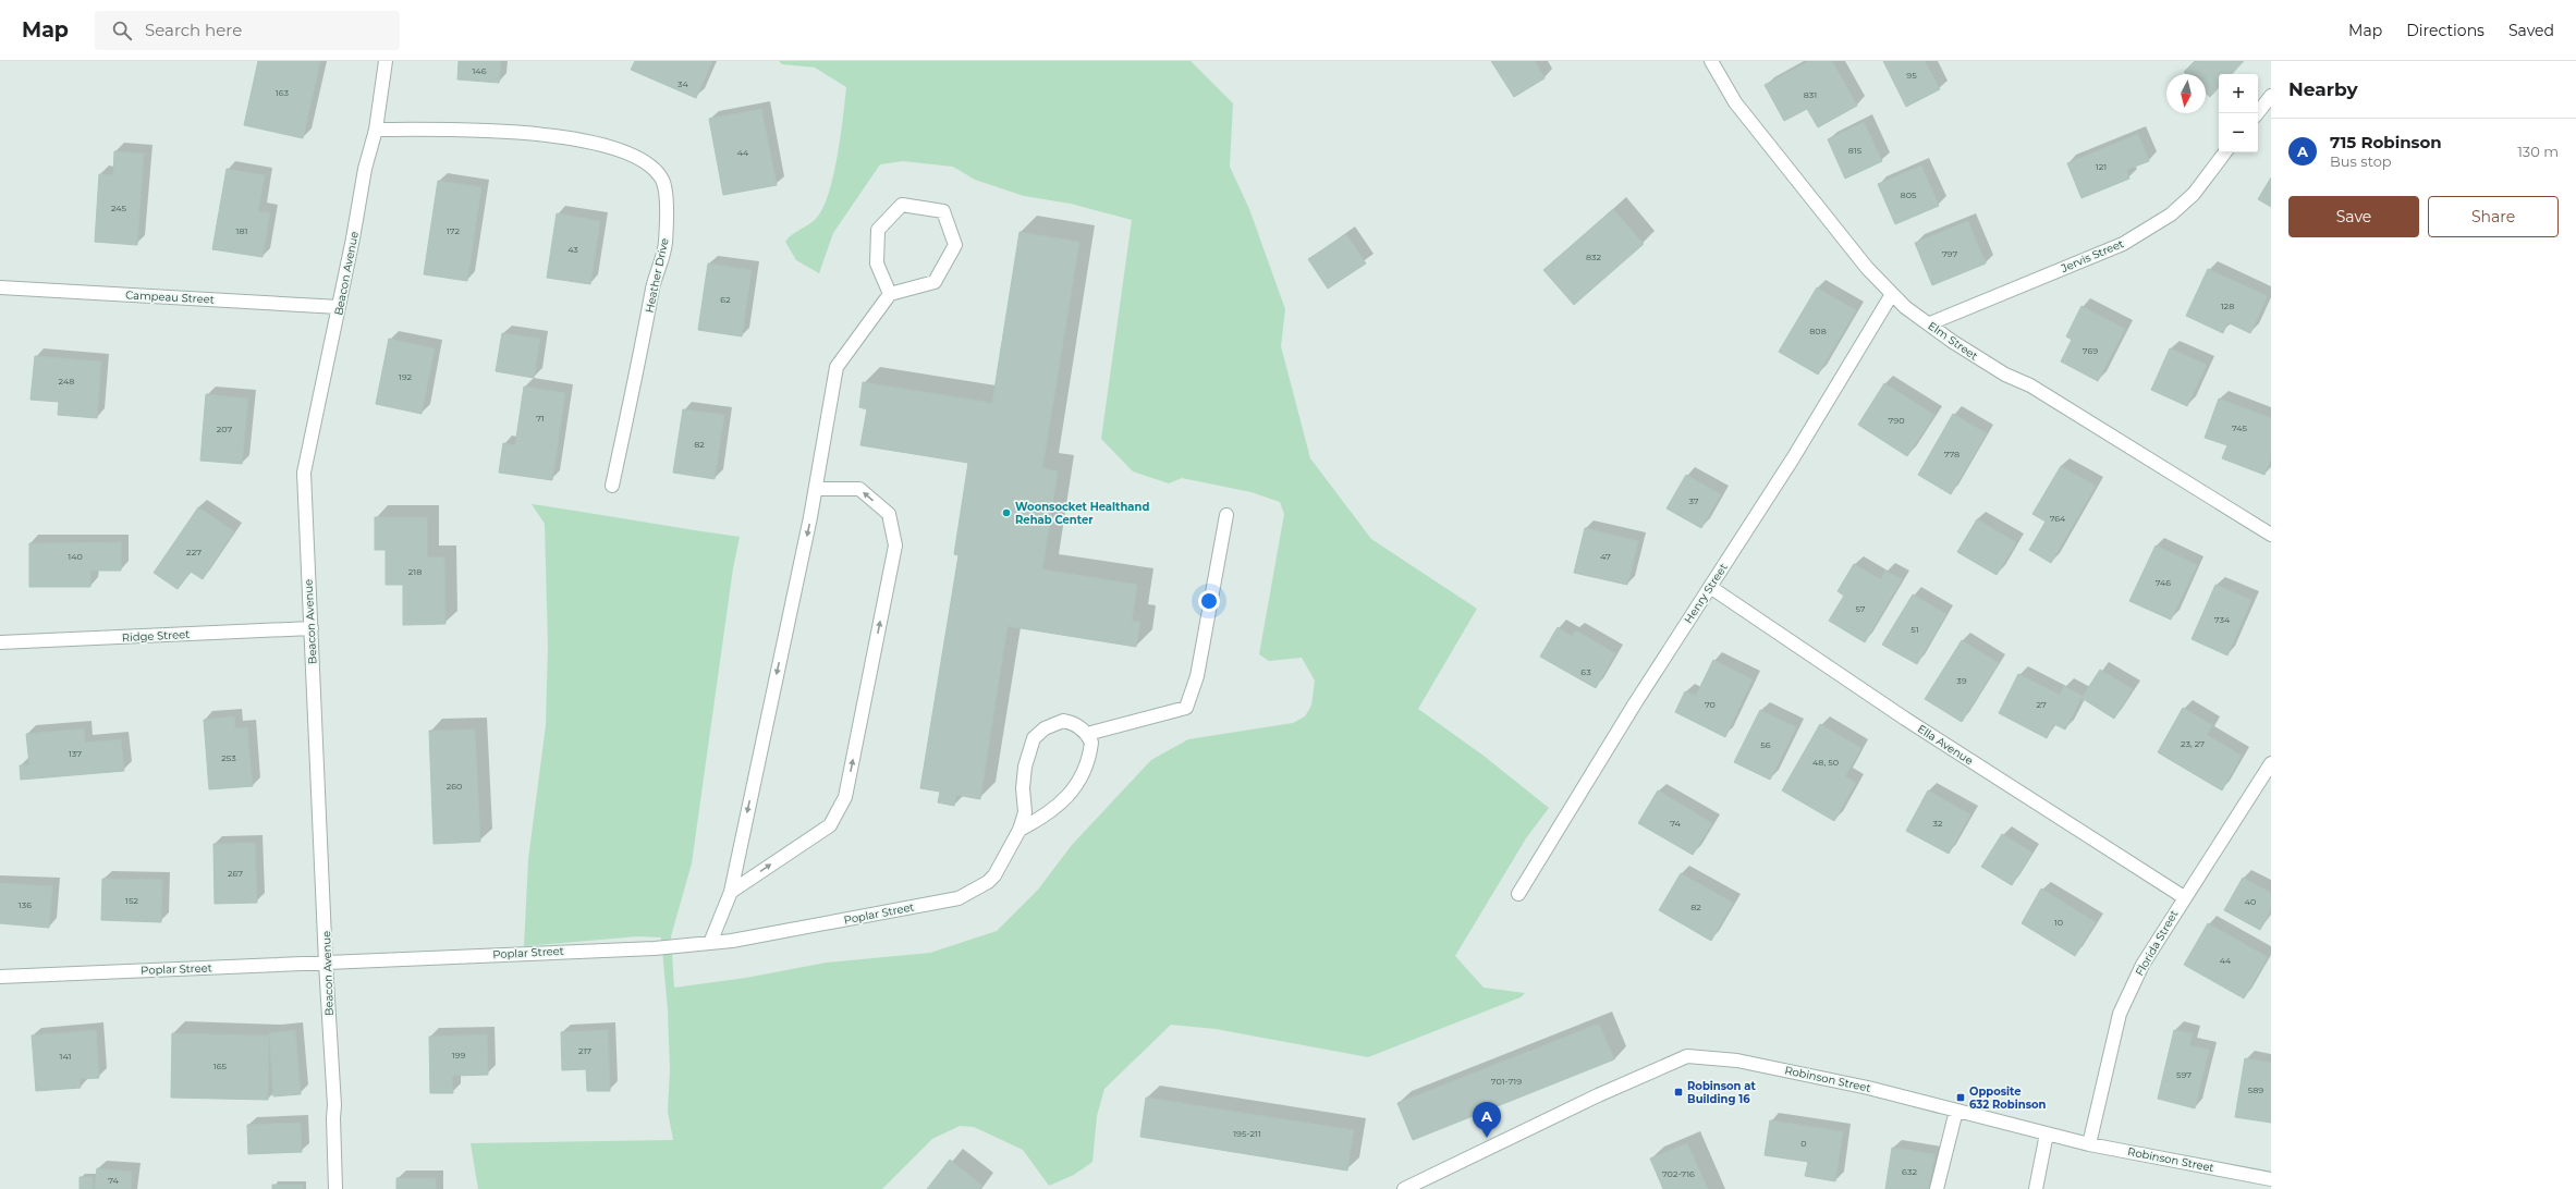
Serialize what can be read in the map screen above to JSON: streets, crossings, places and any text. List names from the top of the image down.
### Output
{
  "streets": {
    "street": [
      "Jervis Street",
      "Beacon Avenue",
      "Heather Drive",
      "Campeau Street",
      "Elm Street",
      "Henry Street",
      "Ridge Street",
      "Ella Avenue",
      "Poplar Street",
      "Florida Street",
      "Robinson Street"
    ]
  },
  "crossings": [
    ["Jervis Street", "Elm Street"],
    ["Beacon Avenue", "Heather Drive"],
    ["Beacon Avenue", "Campeau Street"],
    ["Beacon Avenue", "Ridge Street"],
    ["Beacon Avenue", "Poplar Street"],
    ["Elm Street", "Henry Street"],
    ["Henry Street", "Ella Avenue"],
    ["Ella Avenue", "Florida Street"],
    ["Florida Street", "Robinson Street"]
  ],
  "places": {
    "other": ["Woonsocket Healthand Rehab Center"],
    "transit": ["Robinson at Building 16", "Opposite 632 Robinson"]
  },
  "house_numbers": [
    "146",
    "95",
    "34",
    "163",
    "831",
    "815",
    "44",
    "121",
    "805",
    "245",
    "181",
    "172",
    "43",
    "797",
    "832",
    "62",
    "128",
    "808",
    "769",
    "192",
    "248",
    "71",
    "790",
    "745",
    "207",
    "82",
    "778",
    "37",
    "764",
    "227",
    "140",
    "47",
    "218",
    "746",
    "57",
    "734",
    "51",
    "63",
    "39",
    "70",
    "27",
    "23, 27",
    "56",
    "137",
    "253",
    "48, 50",
    "260",
    "74",
    "32",
    "267",
    "152",
    "40",
    "136",
    "82",
    "10",
    "44",
    "217",
    "199",
    "141",
    "165",
    "597",
    "701-719",
    "589",
    "195-211",
    "0",
    "632",
    "702-716",
    "74"
  ],
  "north": "bottom",
  "page": {
    "header": "Map",
    "search": "Search here",
    "nav": ["Map", "Directions", "Saved"],
    "heading": "Nearby",
    "map_buttons": ["+", "−"],
    "list": [
      {
        "mark": "A",
        "name": "715 Robinson",
        "note": "Bus stop",
        "value": "130 m"
      }
    ],
    "buttons": ["Save", "Share"],
    "pins": "A"
  }
}
